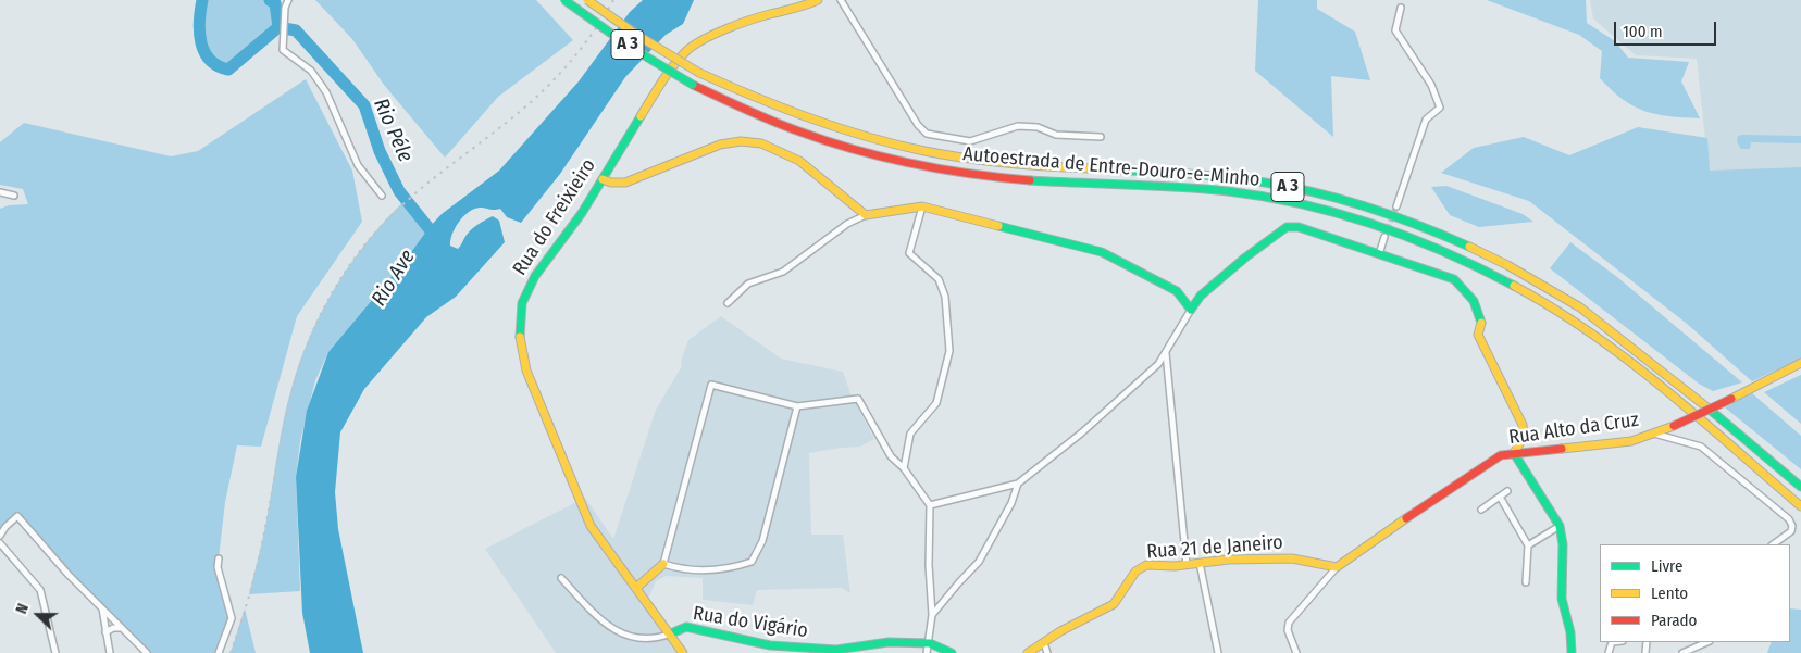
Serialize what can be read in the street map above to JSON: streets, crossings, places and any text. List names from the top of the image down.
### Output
{
  "streets": {
    "main road": [
      "A 3",
      "Autoestrada de Entre-Douro-e-Minho",
      "Rua do Freixieiro",
      "Rua Alto da Cruz",
      "Rua 21 de Janeiro",
      "Rua do Vigário"
    ]
  },
  "crossings": [
    ["Rua do Freixieiro", "Rua do Vigário"],
    ["Rua Alto da Cruz", "Rua 21 de Janeiro"]
  ],
  "water": ["Rio Péle", "Rio Ave"],
  "legend": ["Livre", "Lento", "Parado"],
  "scale_bar": "100 m",
  "north": "left"
}
